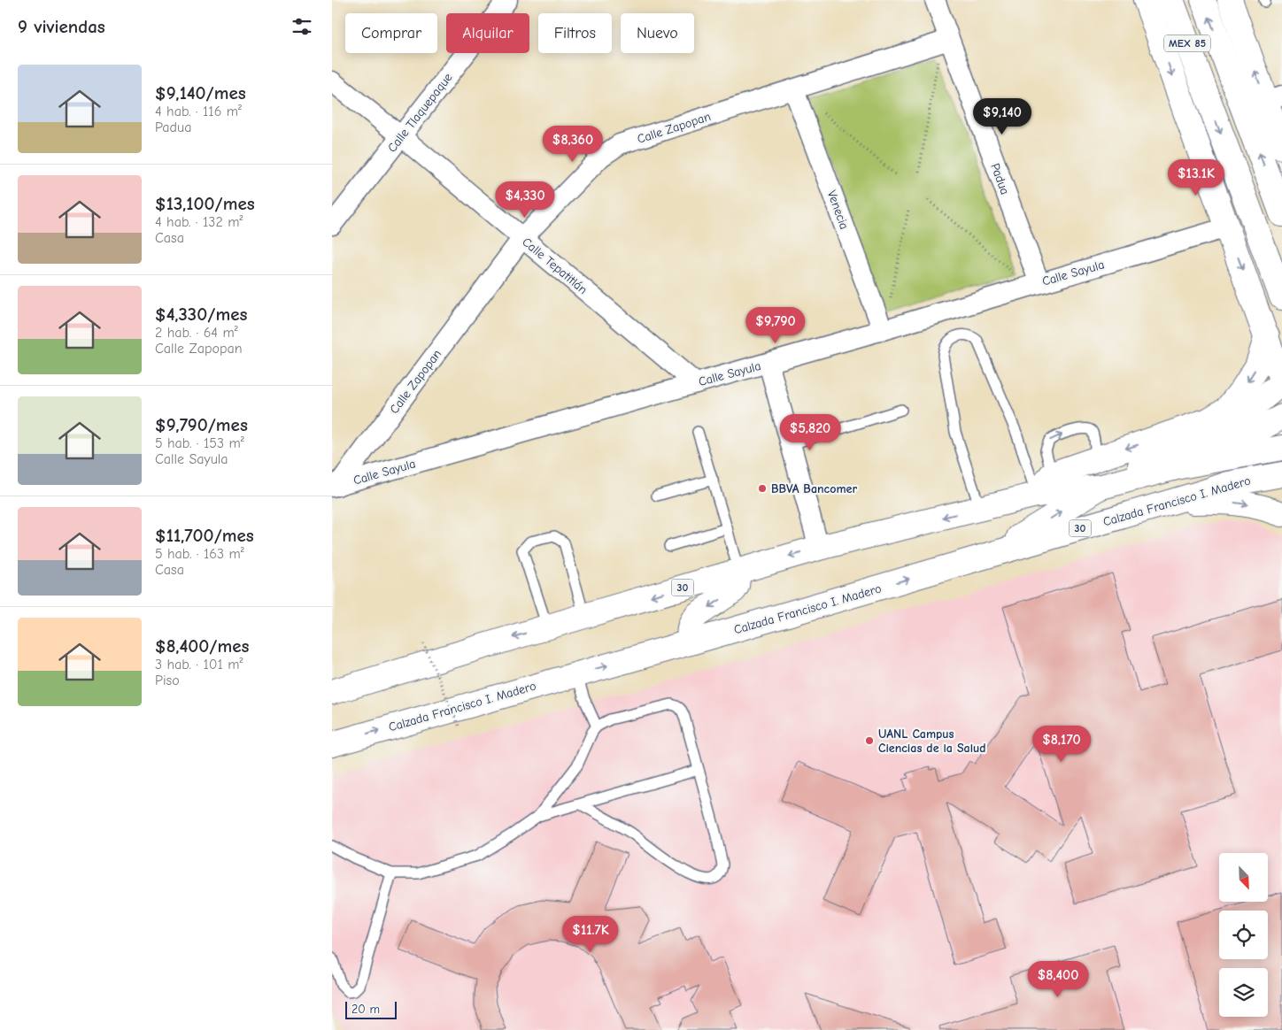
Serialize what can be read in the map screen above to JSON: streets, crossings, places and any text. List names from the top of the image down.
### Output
{
  "streets": {
    "main road": ["MEX 85", "Calzada Francisco I. Madero", "30"],
    "street": [
      "Calle Tlaquepaque",
      "Calle Zapopan",
      "Padua",
      "Venecia",
      "Calle Tepatitlán",
      "Calle Sayula"
    ]
  },
  "crossings": [
    ["Calle Tlaquepaque", "Calle Tepatitlán"],
    ["Calle Zapopan", "Padua"],
    ["Calle Zapopan", "Venecia"],
    ["Calle Zapopan", "Calle Tepatitlán"],
    ["Calle Zapopan", "Calle Sayula"],
    ["Padua", "Calle Sayula"],
    ["Venecia", "Calle Sayula"],
    ["Calle Tepatitlán", "Calle Sayula"]
  ],
  "places": ["BBVA Bancomer", "UANL Campus Ciencias de la Salud"],
  "scale_bar": "20 m",
  "north": "bottom right",
  "page": {
    "heading": "9 viviendas",
    "chip": [
      "Comprar",
      "Alquilar",
      "Filtros",
      "Nuevo"
    ],
    "list": [
      {
        "name": "$9,140/mes",
        "note": "4 hab. · 116 m² · Padua"
      },
      {
        "name": "$13,100/mes",
        "note": "4 hab. · 132 m² · Casa"
      },
      {
        "name": "$4,330/mes",
        "note": "2 hab. · 64 m² · Calle Zapopan"
      },
      {
        "name": "$9,790/mes",
        "note": "5 hab. · 153 m² · Calle Sayula"
      },
      {
        "name": "$11,700/mes",
        "note": "5 hab. · 163 m² · Casa"
      },
      {
        "name": "$8,400/mes",
        "note": "3 hab. · 101 m² · Piso"
      }
    ],
    "price": [
      "$9,140",
      "$8,360",
      "$13.1K",
      "$4,330",
      "$9,790",
      "$5,820",
      "$8,170",
      "$11.7K",
      "$8,400"
    ],
    "scale": "20 m"
  }
}
